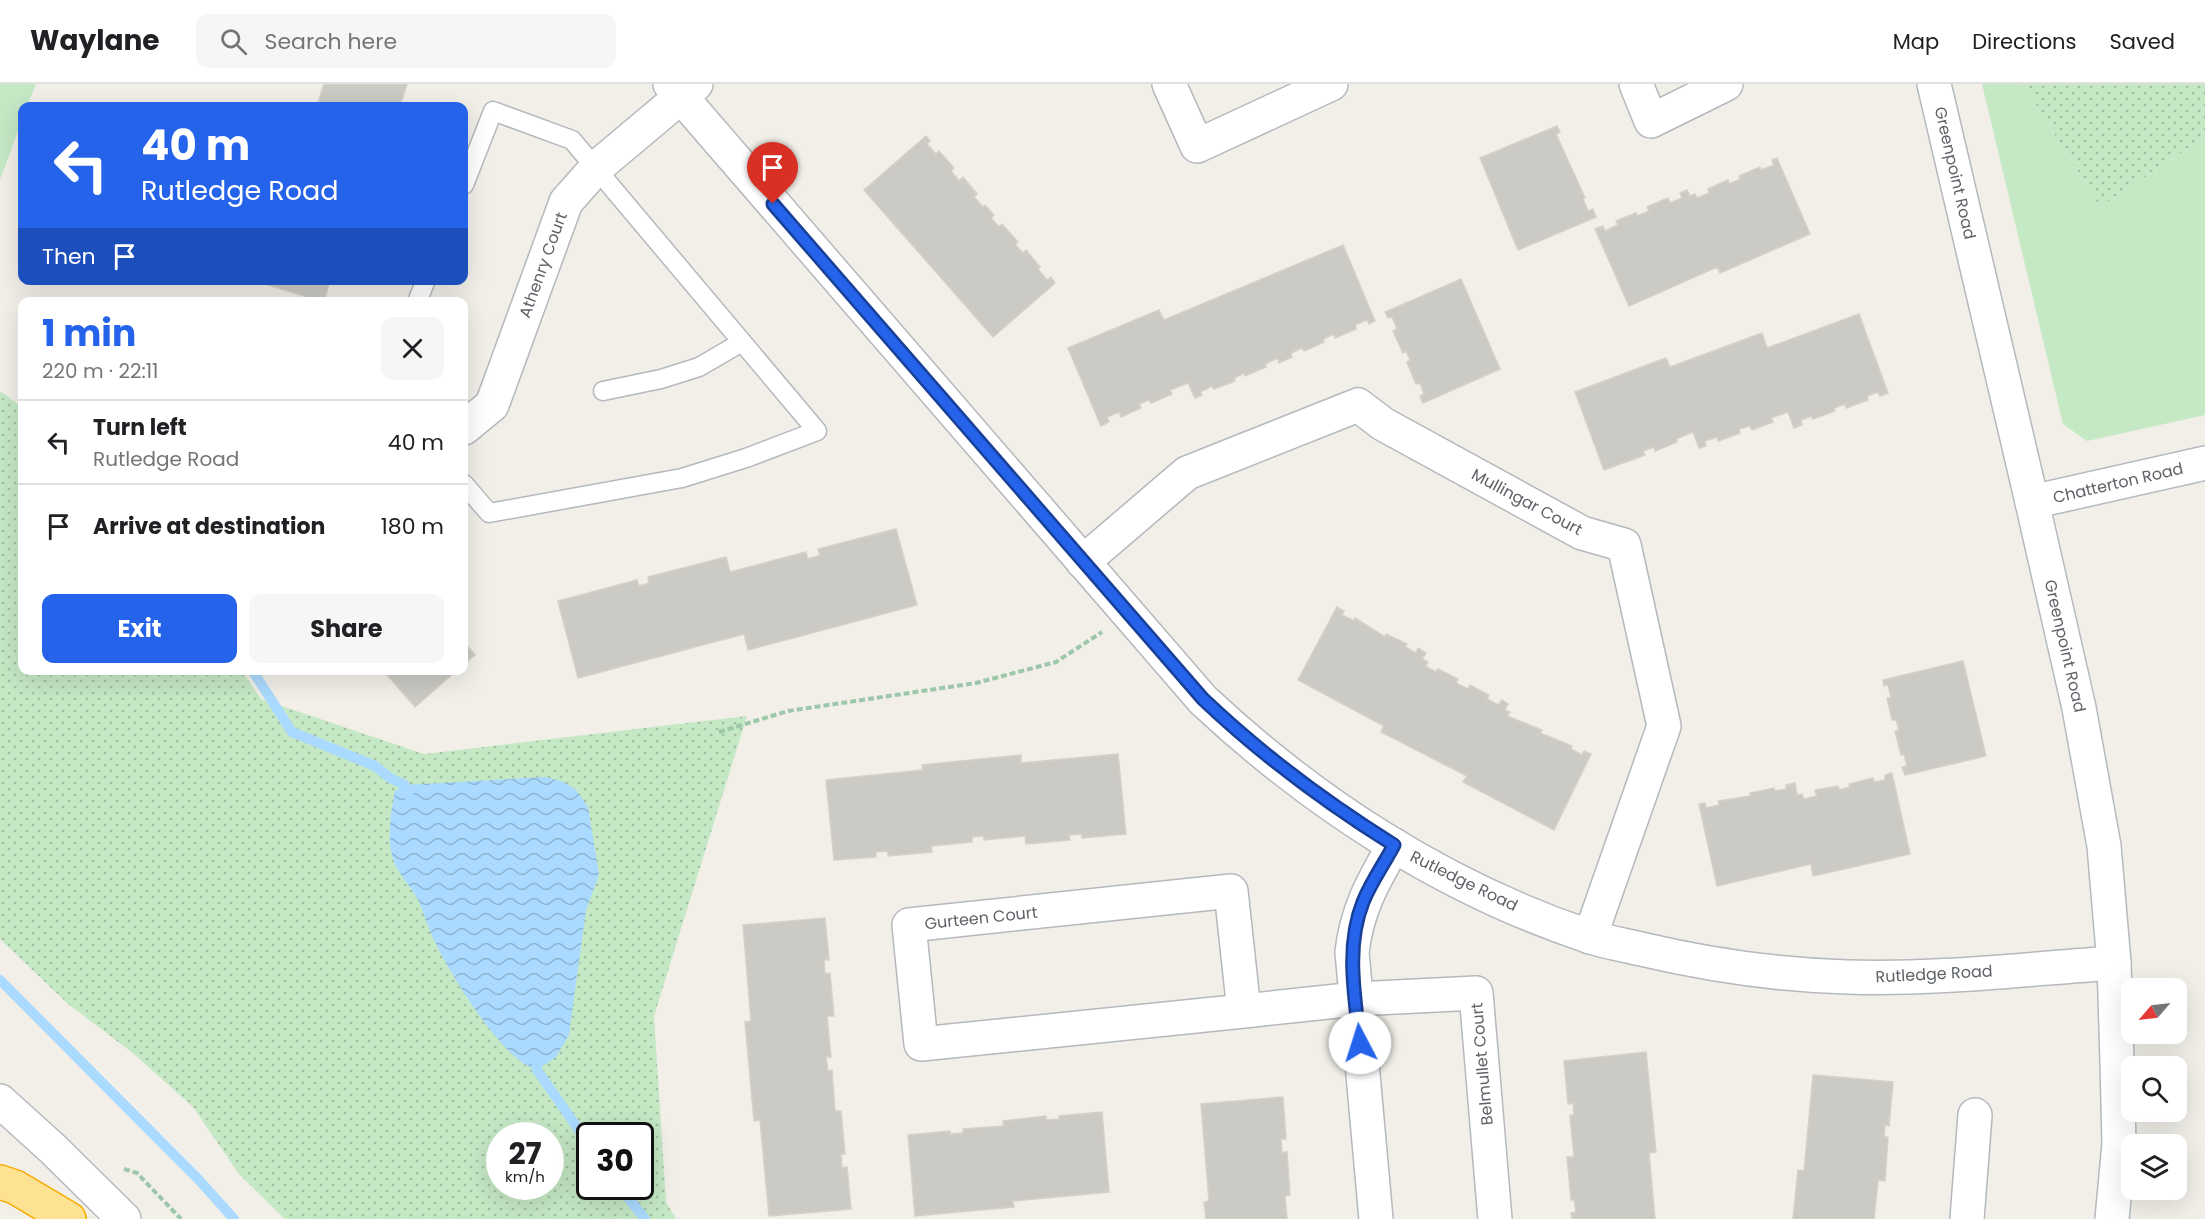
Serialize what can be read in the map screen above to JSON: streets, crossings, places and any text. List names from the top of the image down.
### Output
{
  "streets": {
    "street": [
      "Greenpoint Road",
      "Athenry Court",
      "Chatterton Road",
      "Mullingar Court",
      "Rutledge Road",
      "Gurteen Court",
      "Belmullet Court"
    ]
  },
  "crossings": [
    ["Greenpoint Road", "Chatterton Road"],
    ["Greenpoint Road", "Rutledge Road"],
    ["Athenry Court", "Rutledge Road"],
    ["Mullingar Court", "Rutledge Road"],
    ["Gurteen Court", "Belmullet Court"]
  ],
  "north": "bottom left",
  "page": {
    "header": "Waylane",
    "search": "Search here",
    "nav": ["Map", "Directions", "Saved"],
    "turn": ["40 m", "Rutledge Road"],
    "then": "Then",
    "heading": ["1 min", "220 m · 22:11"],
    "list": [
      {
        "name": "Turn left",
        "note": "Rutledge Road",
        "value": "40 m"
      },
      {
        "name": "Arrive at destination",
        "value": "180 m"
      }
    ],
    "buttons": ["Exit", "Share"],
    "speed": "27 km/h",
    "limit": "30"
  }
}
